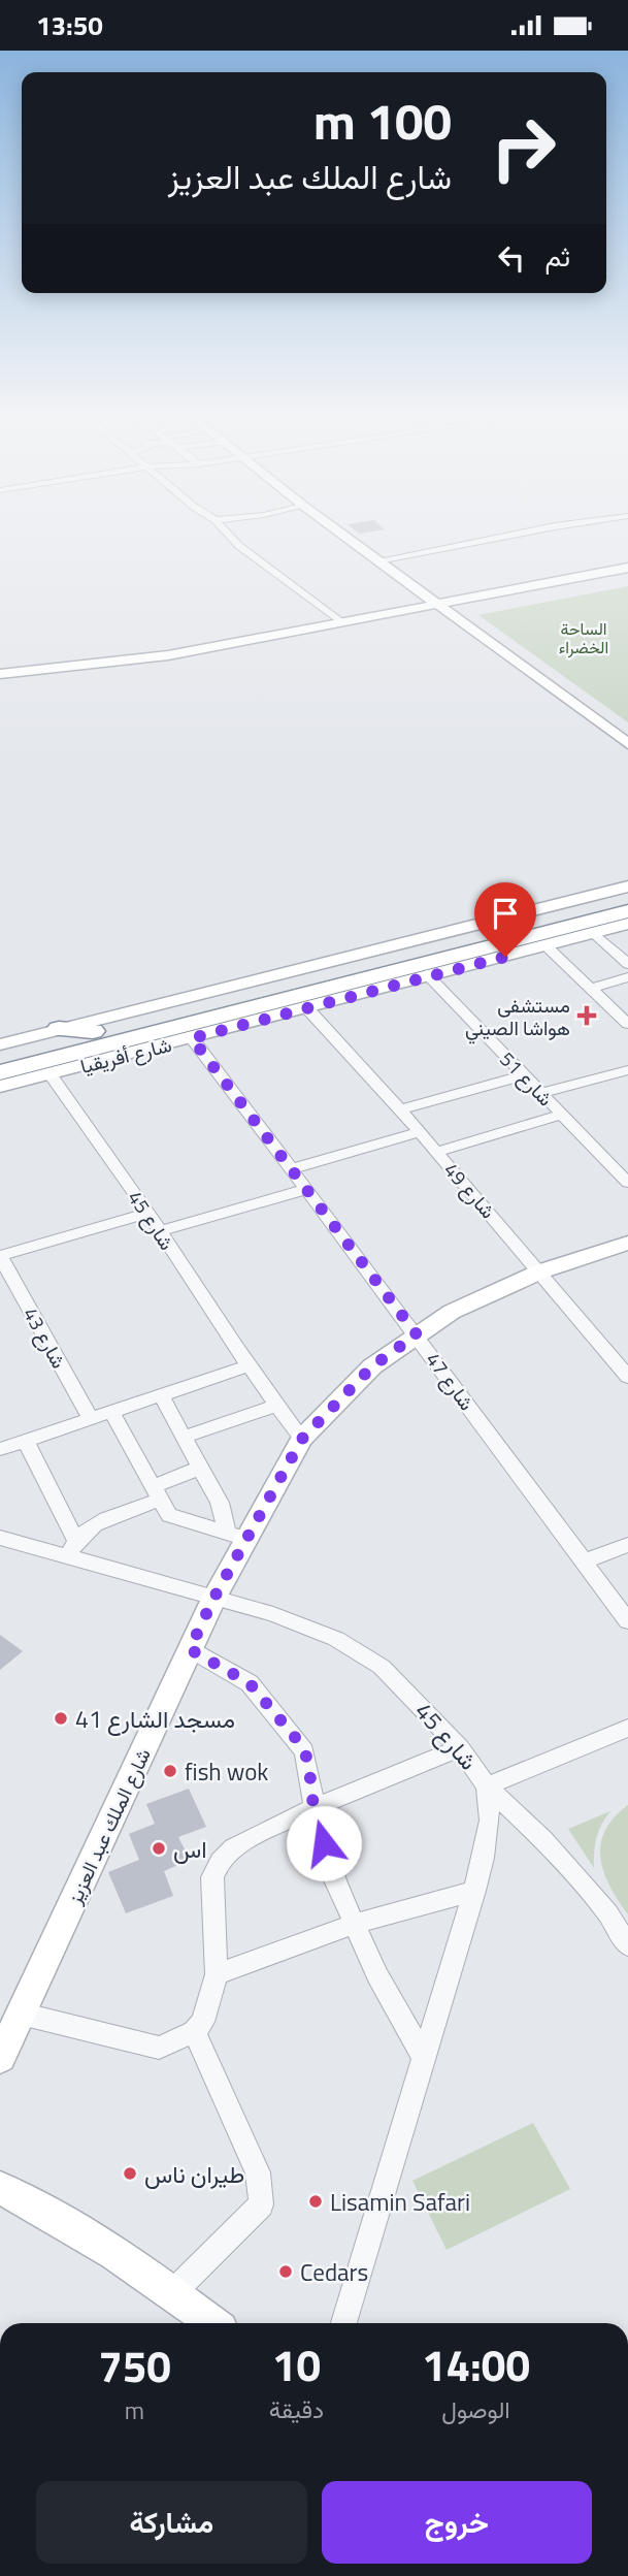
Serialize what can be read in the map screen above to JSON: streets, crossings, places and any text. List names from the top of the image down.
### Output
{
  "streets": {
    "highway": ["شارع أفريقيا"],
    "street": [
      "شارع 51",
      "شارع 49",
      "شارع 45",
      "شارع 43",
      "شارع 47",
      "شارع الملك عبد العزيز"
    ]
  },
  "crossings": [
    ["شارع أفريقيا", "شارع 51"],
    ["شارع أفريقيا", "شارع 49"],
    ["شارع أفريقيا", "شارع 45"],
    ["شارع أفريقيا", "شارع 47"],
    ["شارع 49", "شارع الملك عبد العزيز"],
    ["شارع 45", "شارع الملك عبد العزيز"],
    ["شارع 47", "شارع الملك عبد العزيز"]
  ],
  "parks": ["الساحة الخضراء"],
  "places": {
    "health": ["مستشفى هواشا الصيني"],
    "other": [
      "مسجد الشارع 41",
      "fish wok",
      "اس",
      "طيران ناس",
      "Lisamin Safari",
      "Cedars"
    ]
  },
  "page": {
    "status": "13:50",
    "turn": ["100 m", "شارع الملك عبد العزيز"],
    "then": "ثم",
    "eta": [
      "14:00",
      "الوصول",
      "10",
      "دقيقة",
      "750",
      "m"
    ],
    "buttons": ["خروج", "مشاركة"]
  }
}
